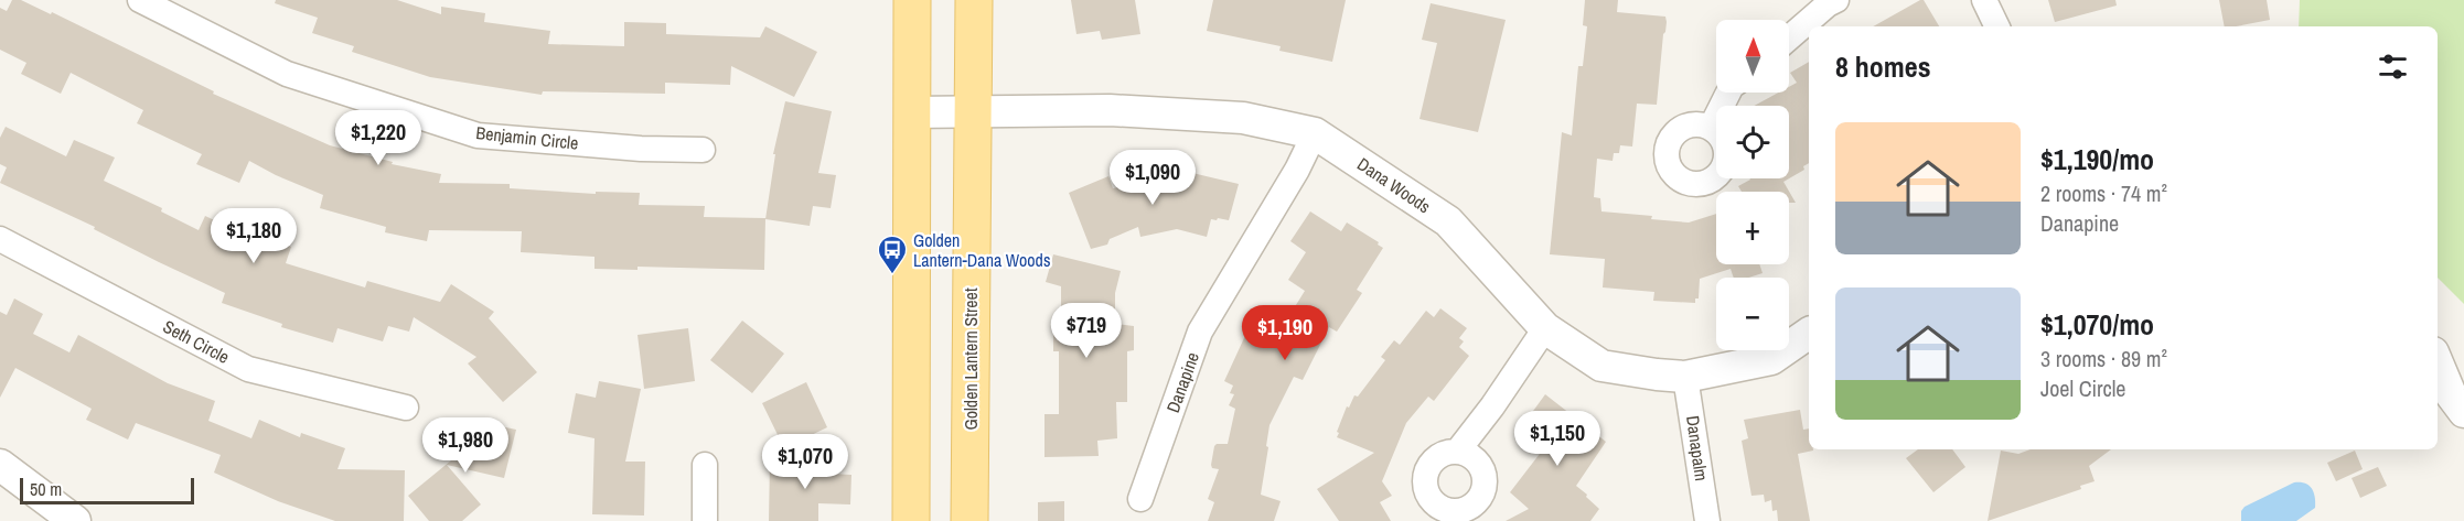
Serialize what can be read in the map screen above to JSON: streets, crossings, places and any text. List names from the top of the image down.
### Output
{
  "streets": {
    "main road": ["Golden Lantern Street"],
    "street": [
      "Benjamin Circle",
      "Dana Woods",
      "Seth Circle",
      "Danapine",
      "Danapalm"
    ]
  },
  "crossings": [
    ["Dana Woods", "Golden Lantern Street"],
    ["Dana Woods", "Danapine"],
    ["Dana Woods", "Danapalm"]
  ],
  "places": {
    "bus stop": ["Golden Lantern-Dana Woods"]
  },
  "scale_bar": "50 m",
  "north": "top",
  "page": {
    "map_buttons": ["+", "−"],
    "heading": "8 homes",
    "list": [
      {
        "name": "$1,190/mo",
        "note": "2 rooms · 74 m² · Danapine"
      },
      {
        "name": "$1,070/mo",
        "note": "3 rooms · 89 m² · Joel Circle"
      }
    ],
    "price": [
      "$1,220",
      "$1,090",
      "$1,180",
      "$719",
      "$1,190",
      "$1,150",
      "$1,980",
      "$1,070"
    ],
    "scale": "50 m"
  }
}
